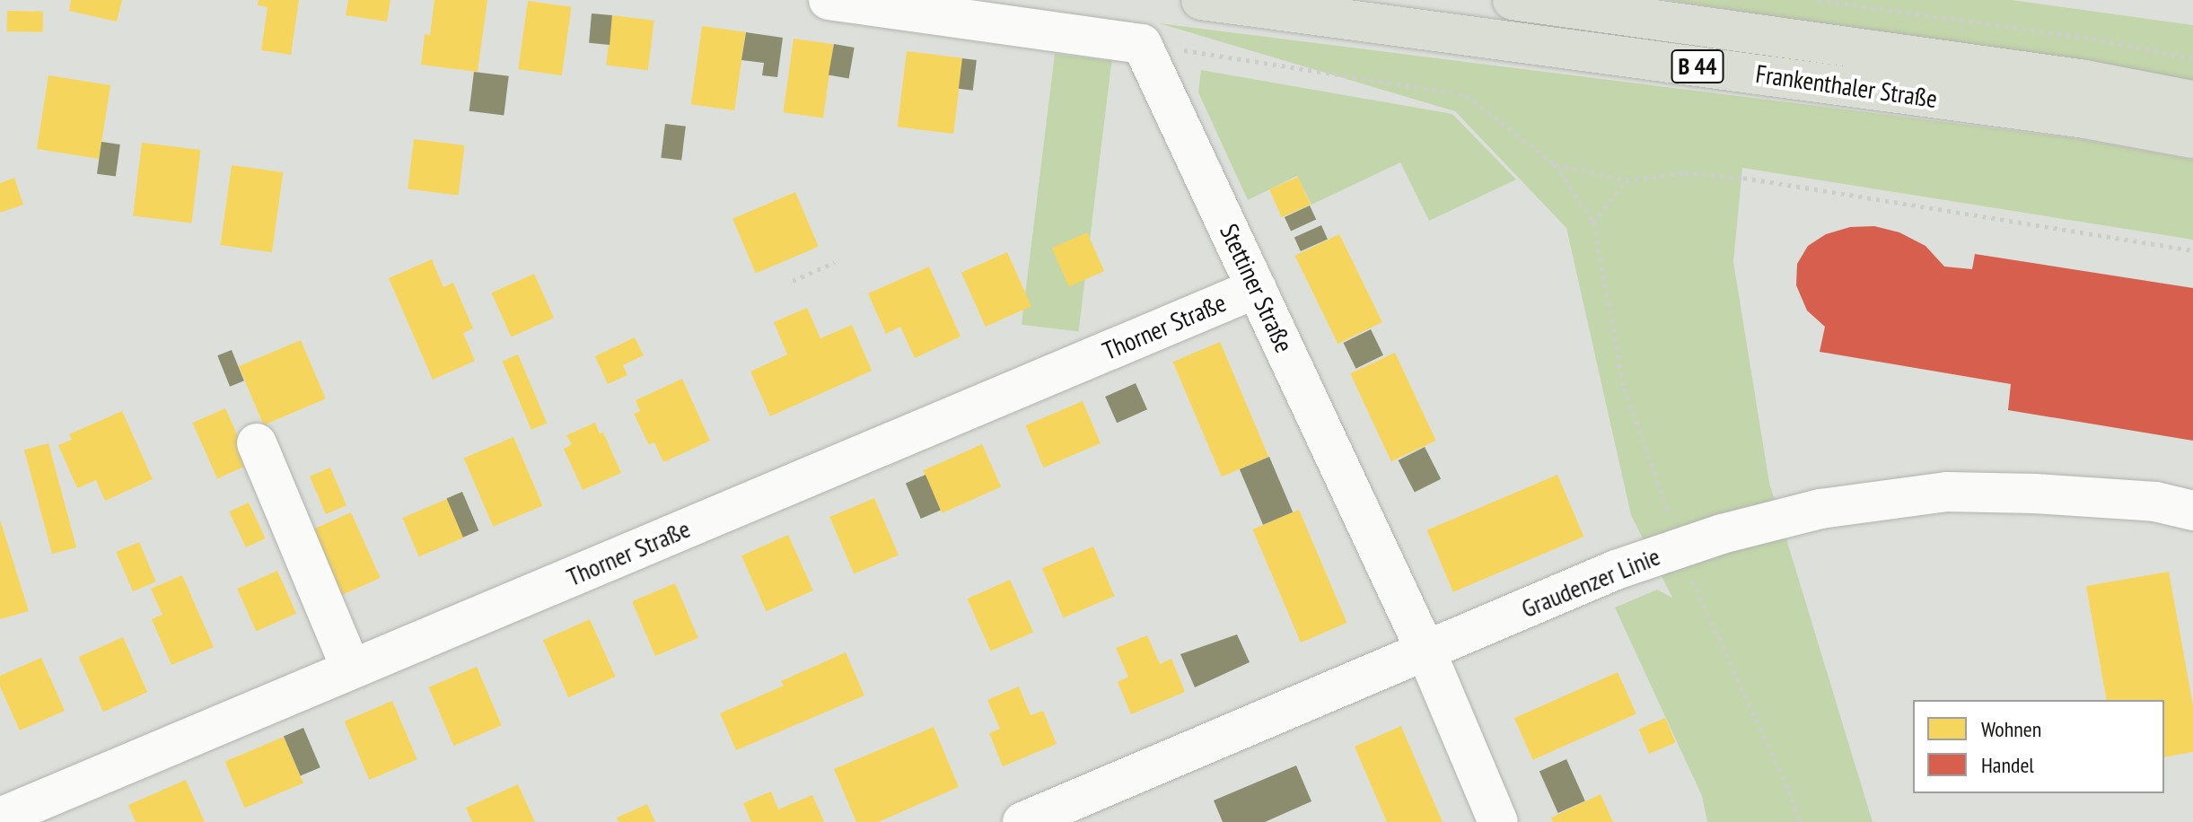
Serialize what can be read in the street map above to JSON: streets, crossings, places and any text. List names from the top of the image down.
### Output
{
  "streets": {
    "main road": ["B 44", "Frankenthaler Straße"],
    "street": ["Stettiner Straße", "Thorner Straße", "Graudenzer Linie"]
  },
  "crossings": [
    ["Stettiner Straße", "Thorner Straße"],
    ["Stettiner Straße", "Graudenzer Linie"]
  ],
  "legend": ["Wohnen", "Handel"]
}
